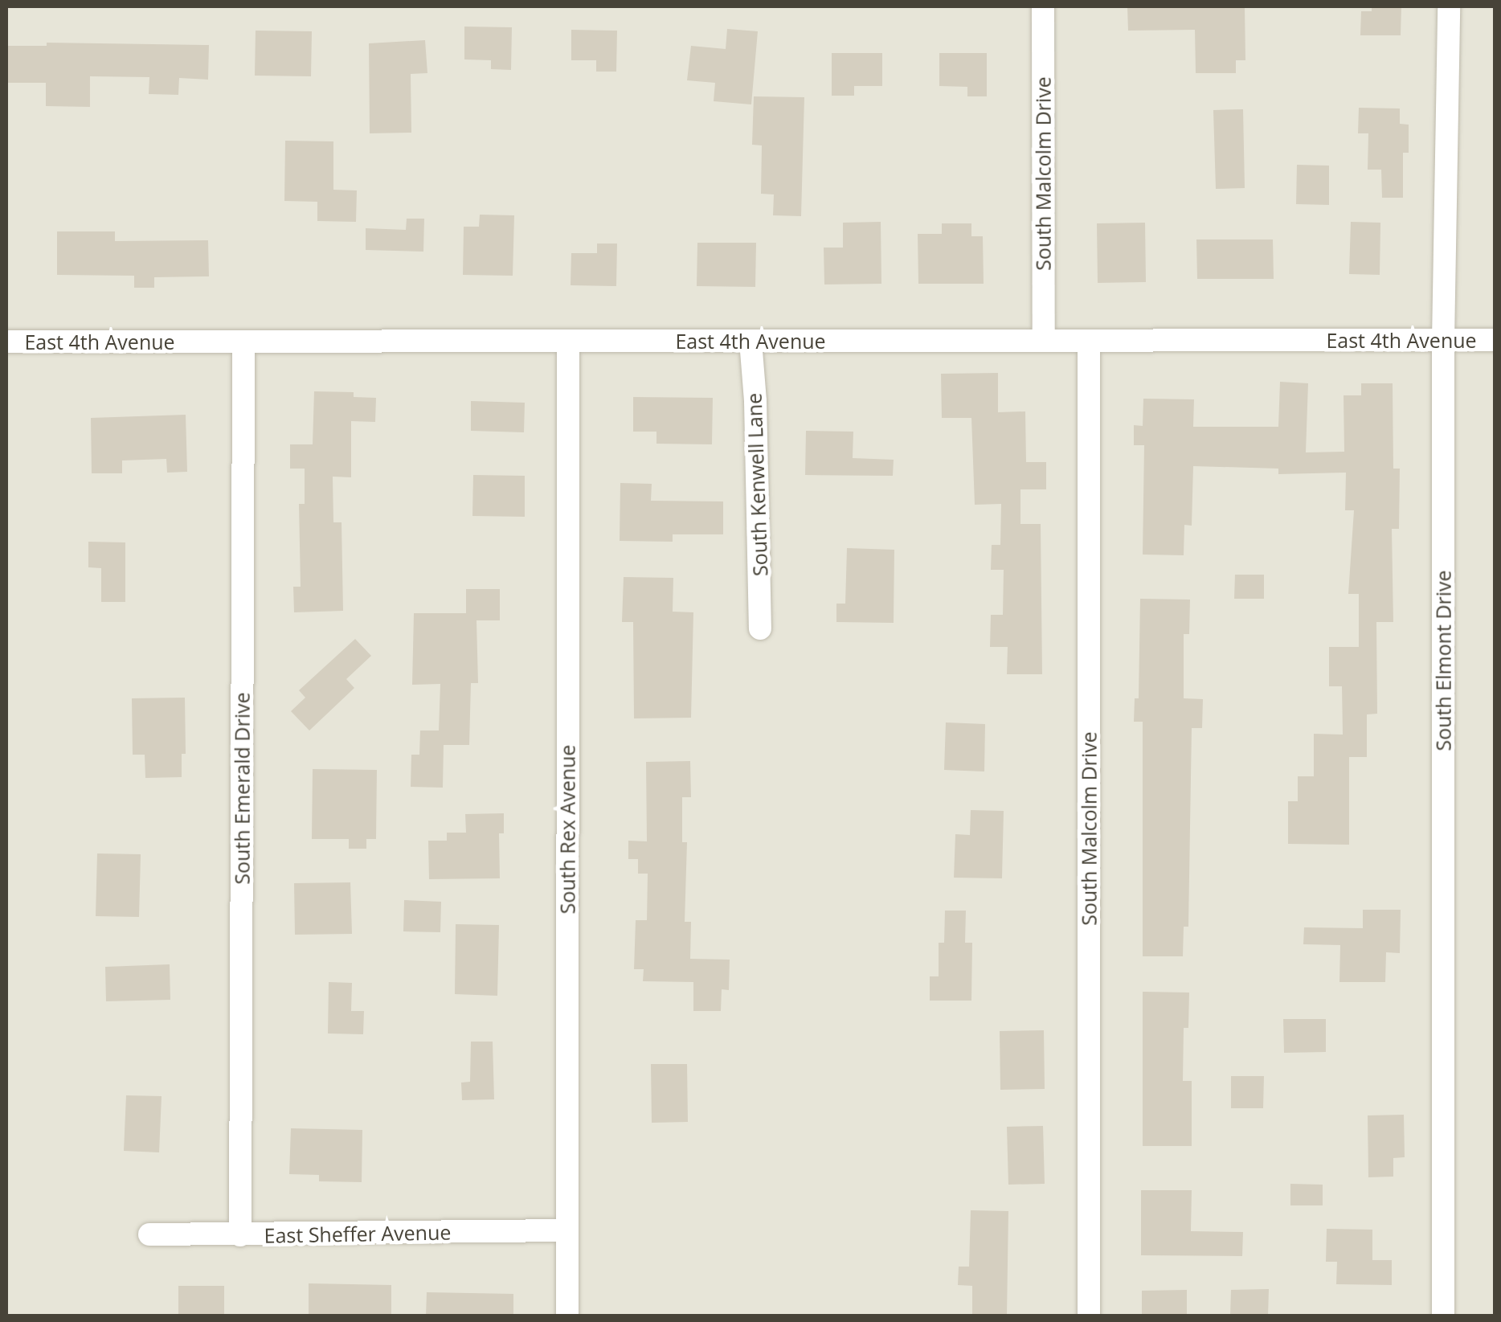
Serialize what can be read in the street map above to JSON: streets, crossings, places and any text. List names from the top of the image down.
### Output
{
  "streets": {
    "street": [
      "South Malcolm Drive",
      "East 4th Avenue",
      "South Kenwell Lane",
      "South Elmont Drive",
      "South Emerald Drive",
      "South Rex Avenue",
      "East Sheffer Avenue"
    ]
  },
  "crossings": [
    ["South Malcolm Drive", "East 4th Avenue"],
    ["East 4th Avenue", "South Kenwell Lane"],
    ["East 4th Avenue", "South Elmont Drive"],
    ["East 4th Avenue", "South Emerald Drive"],
    ["East 4th Avenue", "South Rex Avenue"],
    ["South Emerald Drive", "East Sheffer Avenue"],
    ["South Rex Avenue", "East Sheffer Avenue"]
  ]
}
